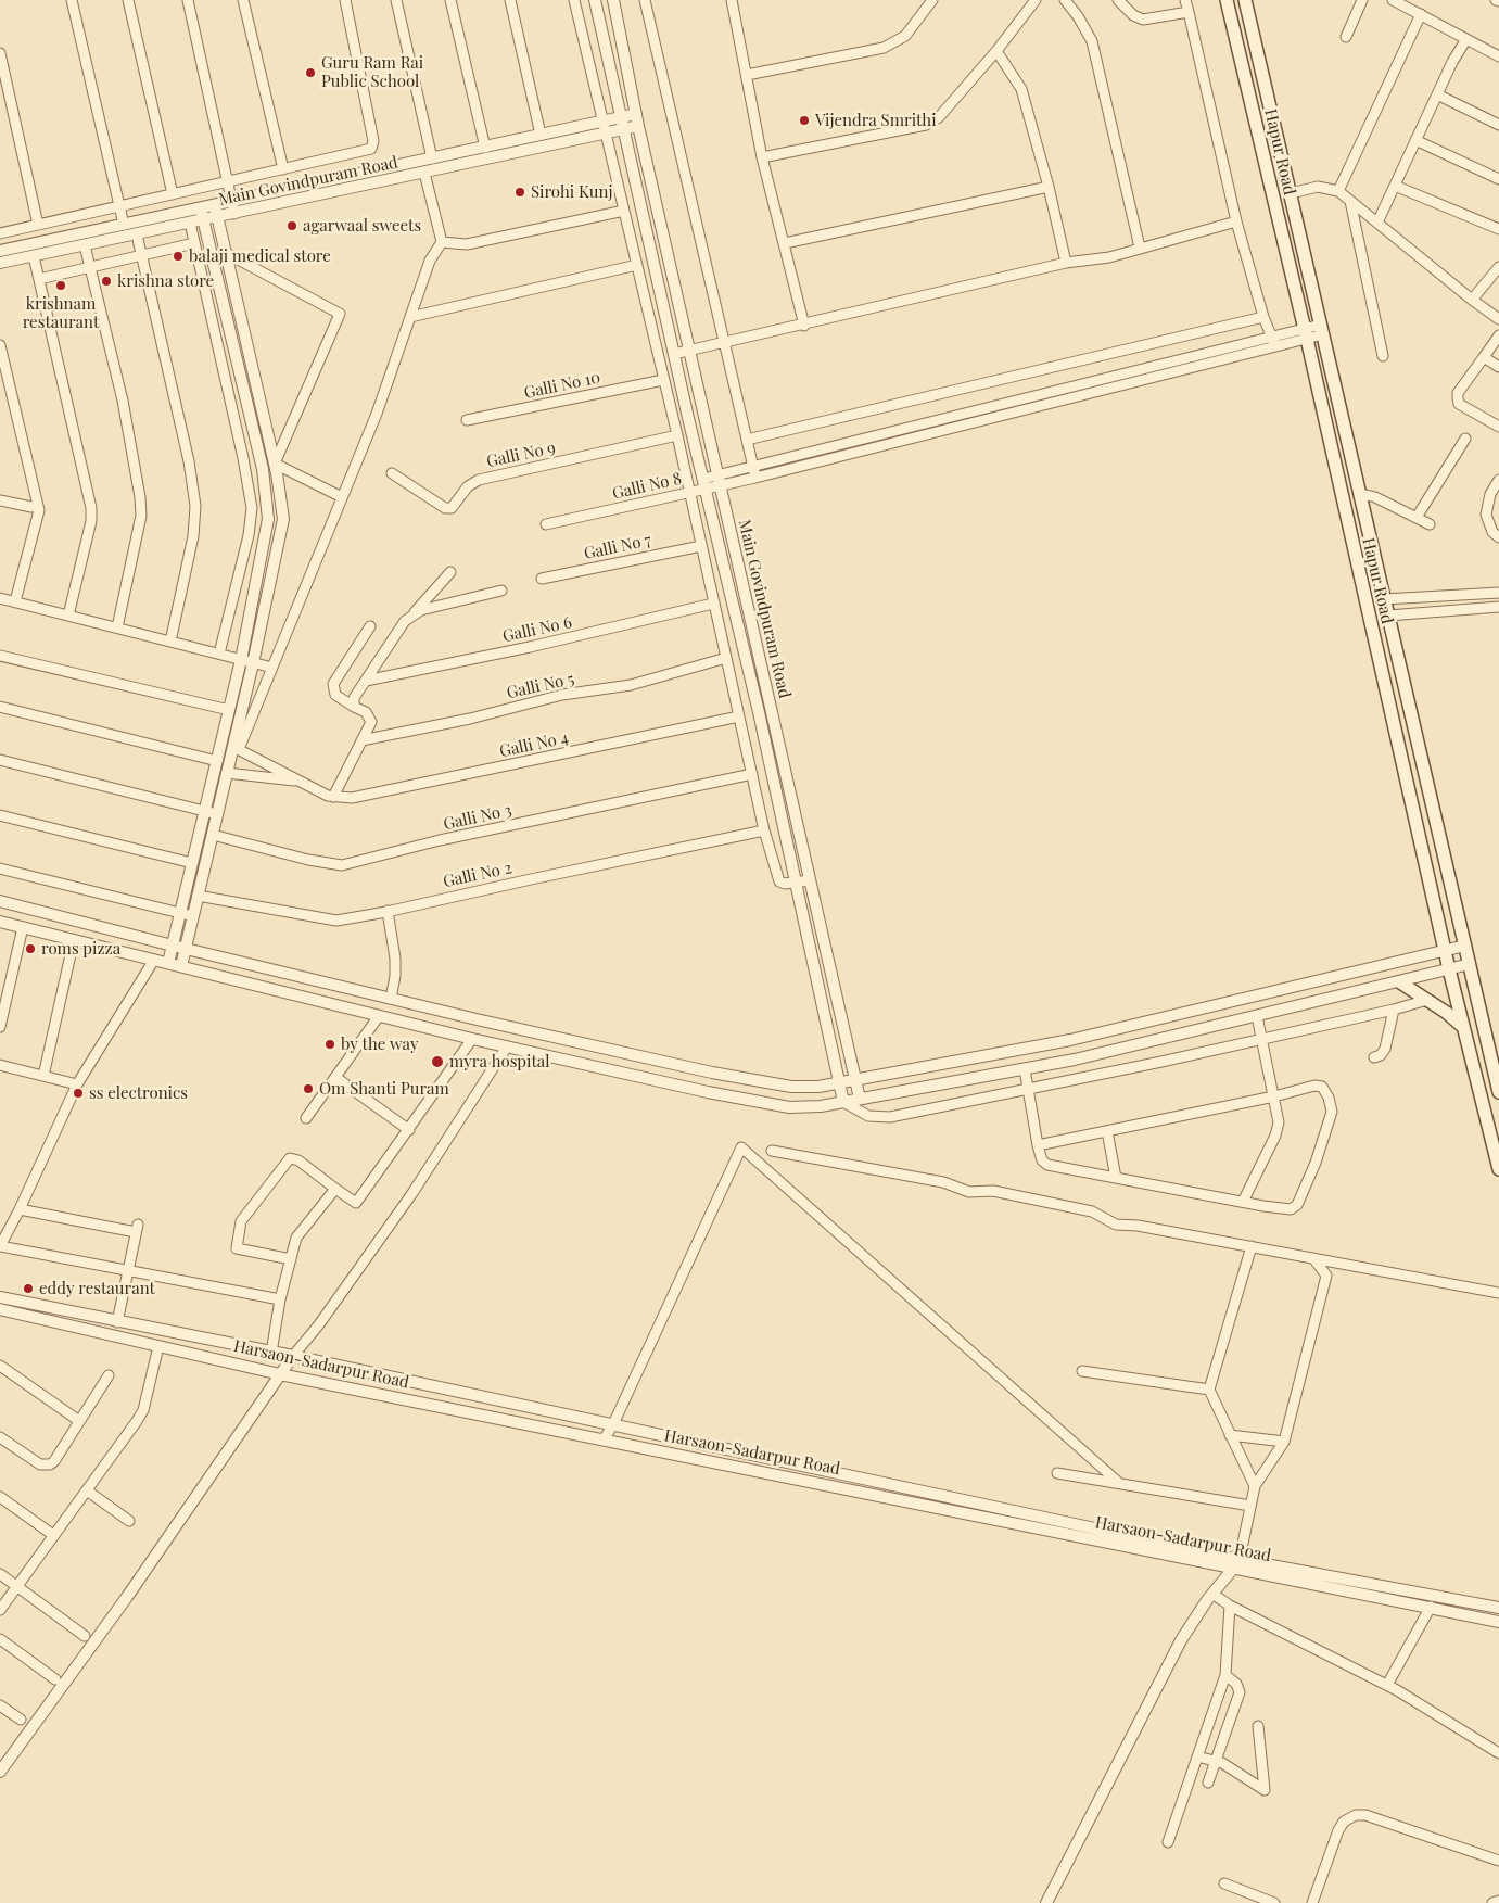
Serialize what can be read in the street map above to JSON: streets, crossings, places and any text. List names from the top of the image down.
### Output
{
  "streets": {
    "main road": ["Hapur Road"],
    "street": [
      "Main Govindpuram Road",
      "Galli No 10",
      "Galli No 9",
      "Galli No 8",
      "Galli No 7",
      "Galli No 6",
      "Galli No 5",
      "Galli No 4",
      "Galli No 3",
      "Galli No 2",
      "Harsaon-Sadarpur Road"
    ]
  },
  "crossings": [
    ["Main Govindpuram Road", "Galli No 8"]
  ],
  "places": [
    "Guru Ram Rai Public School",
    "Vijendra Smrithi",
    "Sirohi Kunj",
    "agarwaal sweets",
    "balaji medical store",
    "krishna store",
    "krishnam restaurant",
    "roms pizza",
    "by the way",
    "myra hospital",
    "Om Shanti Puram",
    "ss electronics",
    "eddy restaurant"
  ]
}
